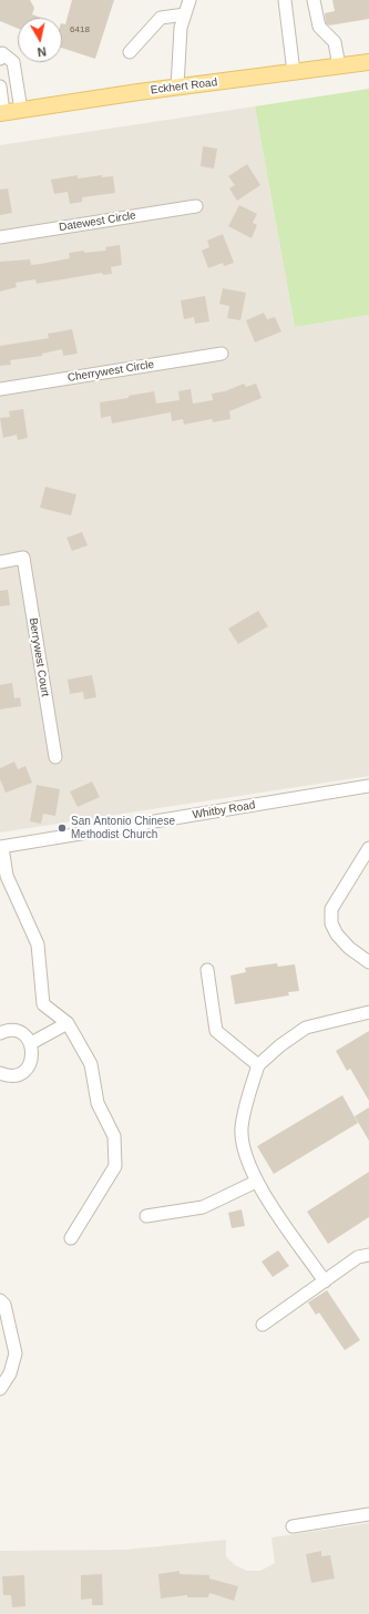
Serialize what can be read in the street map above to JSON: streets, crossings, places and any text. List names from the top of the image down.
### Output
{
  "streets": {
    "main road": ["Eckhert Road"],
    "street": [
      "Datewest Circle",
      "Cherrywest Circle",
      "Berrywest Court",
      "Whitby Road"
    ]
  },
  "places": ["San Antonio Chinese Methodist Church"],
  "house_numbers": ["6418"],
  "north": "bottom"
}
